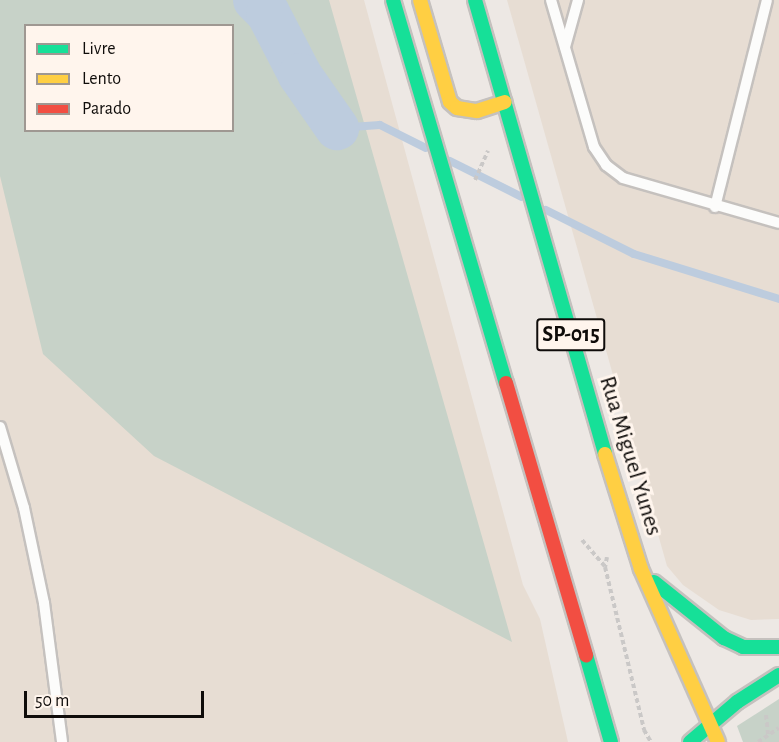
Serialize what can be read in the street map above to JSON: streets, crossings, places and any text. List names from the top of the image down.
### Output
{
  "streets": {
    "main road": ["SP-015", "Rua Miguel Yunes"]
  },
  "legend": ["Livre", "Lento", "Parado"],
  "scale_bar": "50 m"
}
